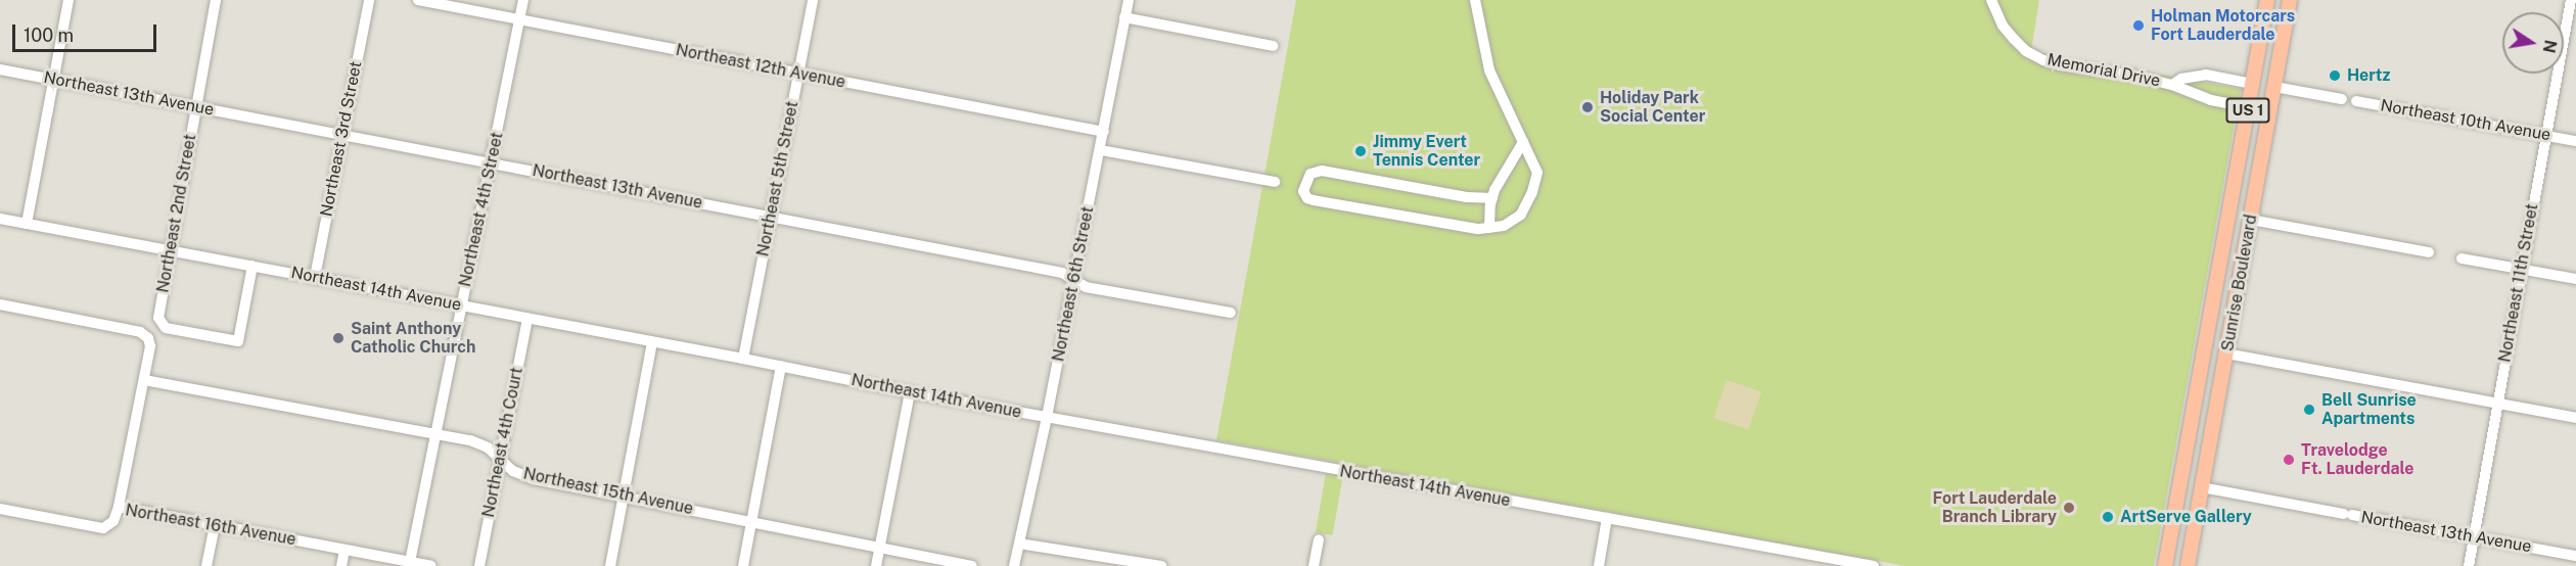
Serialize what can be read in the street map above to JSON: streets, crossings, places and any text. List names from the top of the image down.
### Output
{
  "streets": {
    "main road": ["US 1", "Sunrise Boulevard"],
    "street": [
      "Northeast 12th Avenue",
      "Memorial Drive",
      "Northeast 13th Avenue",
      "Northeast 10th Avenue",
      "Northeast 3rd Street",
      "Northeast 5th Street",
      "Northeast 4th Street",
      "Northeast 2nd Street",
      "Northeast 11th Street",
      "Northeast 6th Street",
      "Northeast 14th Avenue",
      "Northeast 4th Court",
      "Northeast 15th Avenue",
      "Northeast 16th Avenue"
    ]
  },
  "crossings": [
    ["Northeast 12th Avenue", "Northeast 5th Street"],
    ["Northeast 12th Avenue", "Northeast 4th Street"],
    ["Northeast 12th Avenue", "Northeast 6th Street"],
    ["Memorial Drive", "Sunrise Boulevard"],
    ["Northeast 13th Avenue", "Northeast 3rd Street"],
    ["Northeast 13th Avenue", "Northeast 5th Street"],
    ["Northeast 13th Avenue", "Northeast 4th Street"],
    ["Northeast 13th Avenue", "Northeast 2nd Street"],
    ["Northeast 13th Avenue", "Sunrise Boulevard"],
    ["Northeast 13th Avenue", "Northeast 11th Street"],
    ["Northeast 13th Avenue", "Northeast 6th Street"],
    ["Northeast 10th Avenue", "Northeast 11th Street"],
    ["Northeast 3rd Street", "Northeast 14th Avenue"],
    ["Northeast 5th Street", "Northeast 14th Avenue"],
    ["Northeast 4th Street", "Northeast 14th Avenue"],
    ["Northeast 4th Street", "Northeast 15th Avenue"],
    ["Northeast 4th Street", "Northeast 16th Avenue"],
    ["Northeast 2nd Street", "Northeast 14th Avenue"],
    ["Northeast 6th Street", "Northeast 14th Avenue"],
    ["Northeast 14th Avenue", "Northeast 4th Court"],
    ["Northeast 4th Court", "Northeast 15th Avenue"]
  ],
  "places": [
    "Holman Motorcars Fort Lauderdale",
    "Hertz",
    "Holiday Park Social Center",
    "Jimmy Evert Tennis Center",
    "Saint Anthony Catholic Church",
    "Bell Sunrise Apartments",
    "Travelodge Ft. Lauderdale",
    "Fort Lauderdale Branch Library",
    "ArtServe Gallery"
  ],
  "scale_bar": "100 m",
  "north": "right"
}
